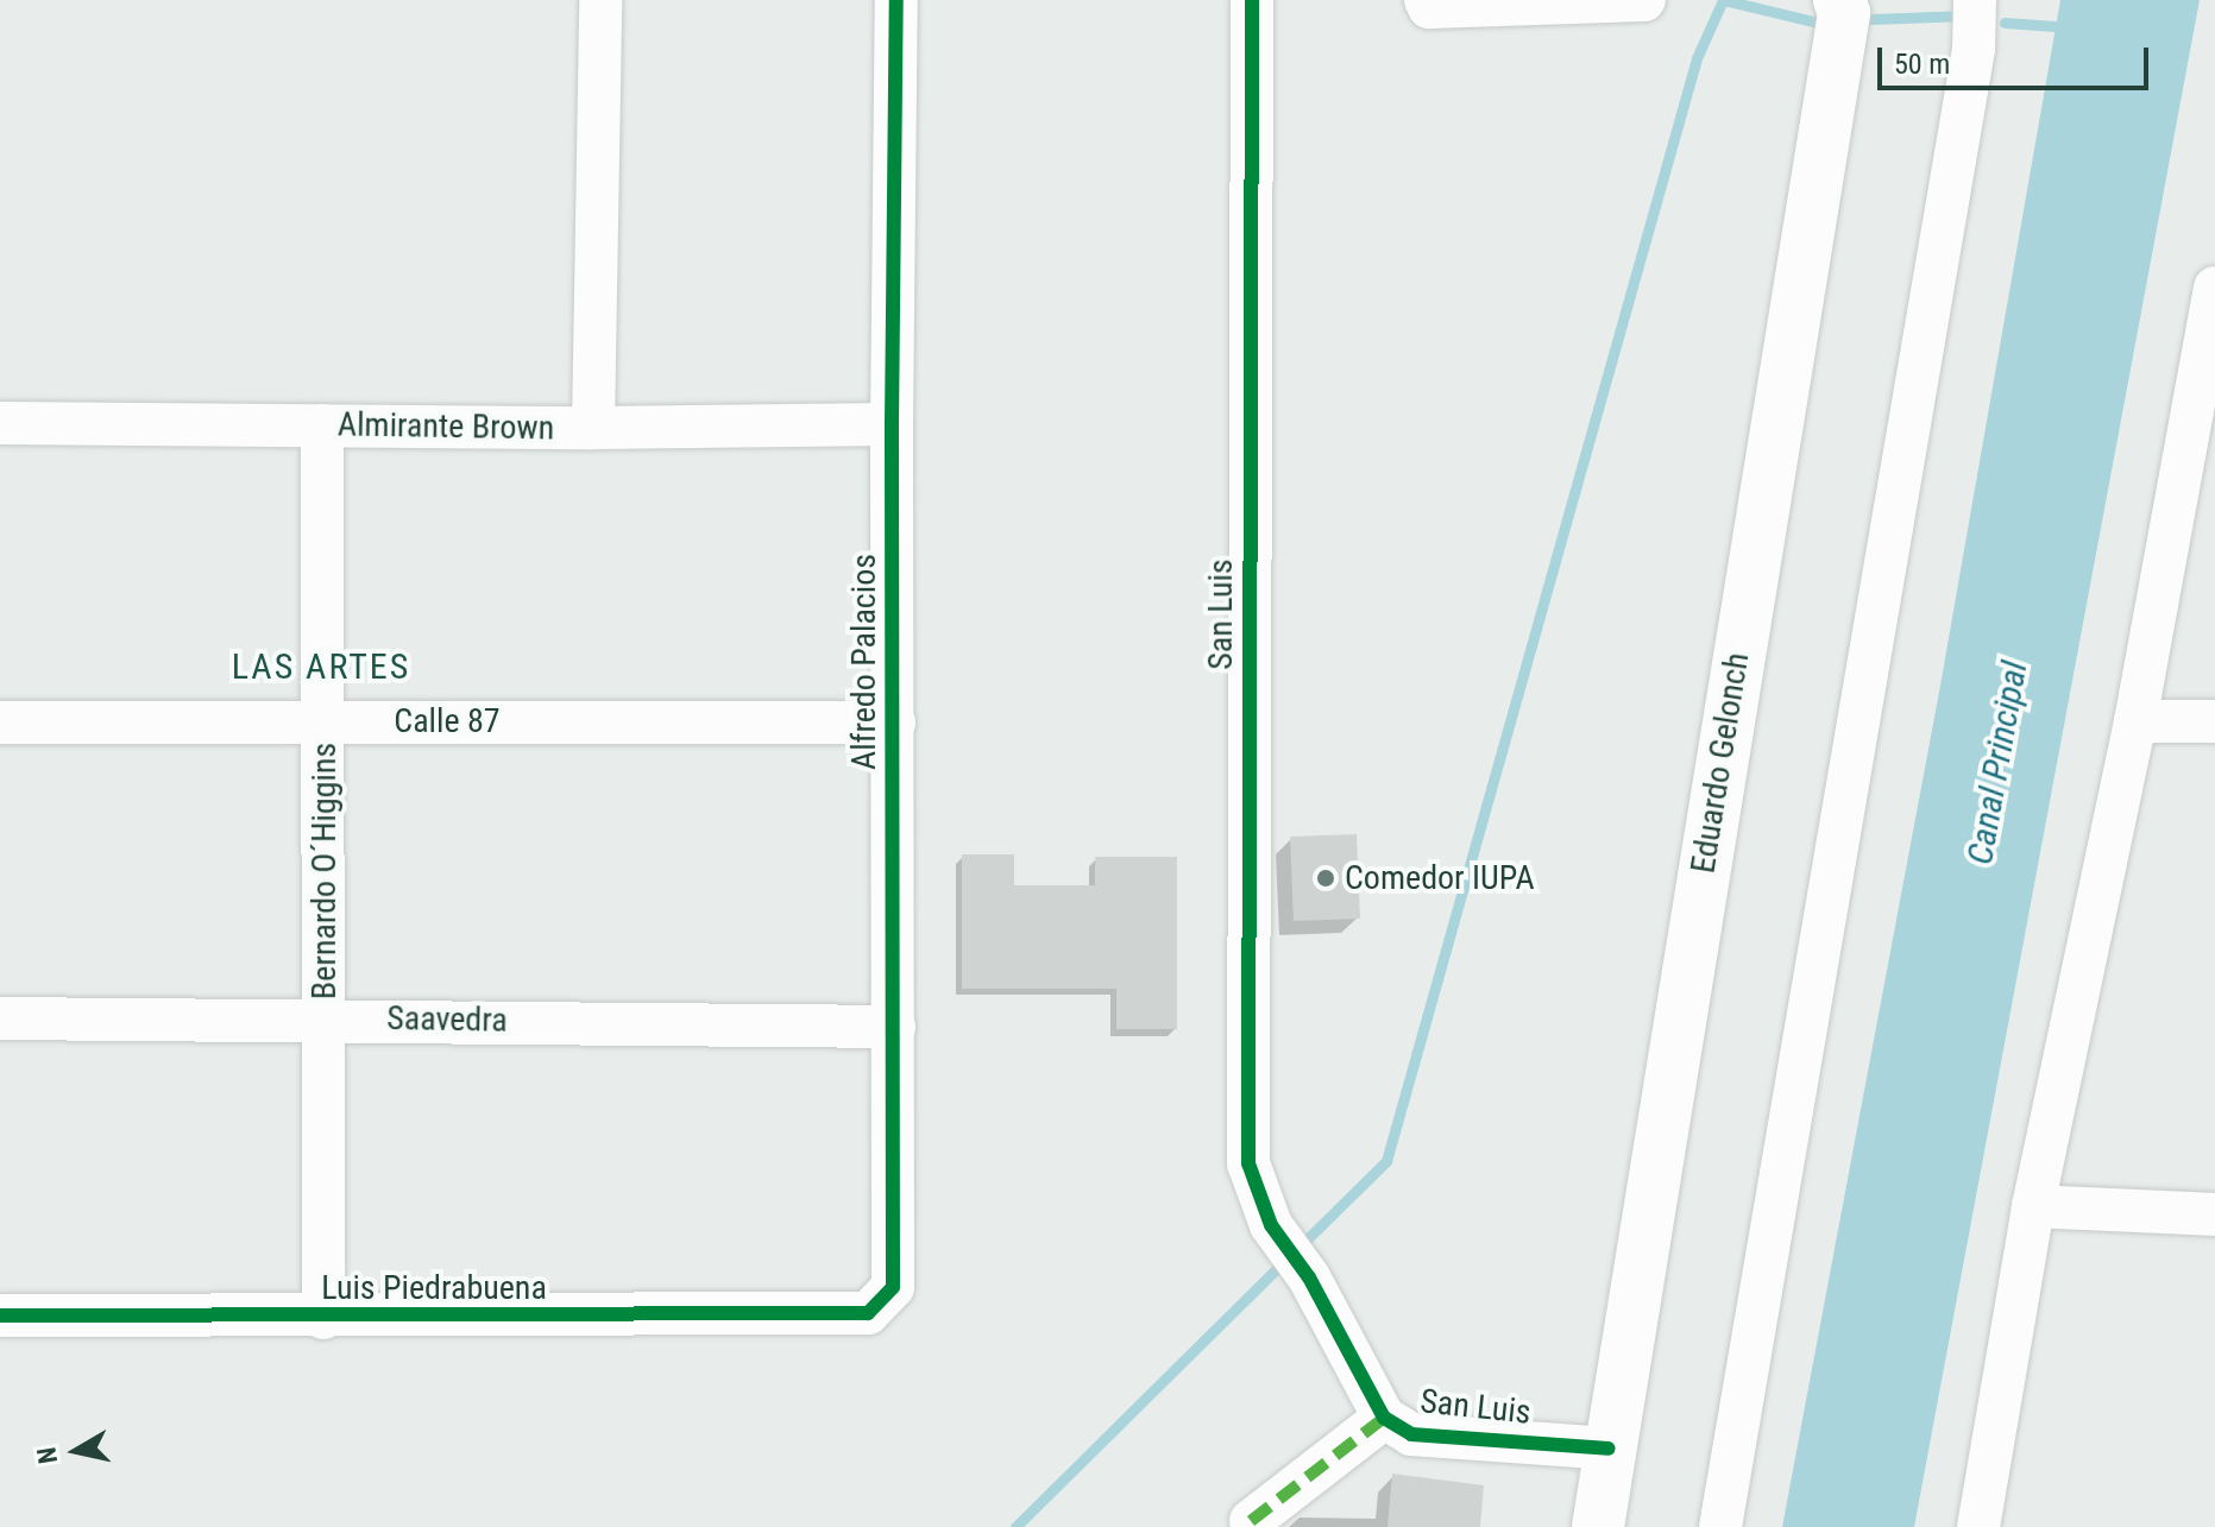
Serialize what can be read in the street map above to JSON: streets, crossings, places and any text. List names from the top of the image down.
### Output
{
  "streets": {
    "street": [
      "Almirante Brown",
      "San Luis",
      "Alfredo Palacios",
      "Calle 87",
      "Eduardo Gelonch",
      "Bernardo O´Higgins",
      "Saavedra",
      "Luis Piedrabuena"
    ]
  },
  "crossings": [
    ["Almirante Brown", "Alfredo Palacios"],
    ["Almirante Brown", "Bernardo O´Higgins"],
    ["San Luis", "Eduardo Gelonch"],
    ["Alfredo Palacios", "Calle 87"],
    ["Alfredo Palacios", "Saavedra"],
    ["Alfredo Palacios", "Luis Piedrabuena"],
    ["Calle 87", "Bernardo O´Higgins"],
    ["Bernardo O´Higgins", "Saavedra"],
    ["Bernardo O´Higgins", "Luis Piedrabuena"]
  ],
  "districts": ["LAS ARTES"],
  "water": ["Canal Principal"],
  "places": ["Comedor IUPA"],
  "scale_bar": "50 m",
  "north": "left"
}
